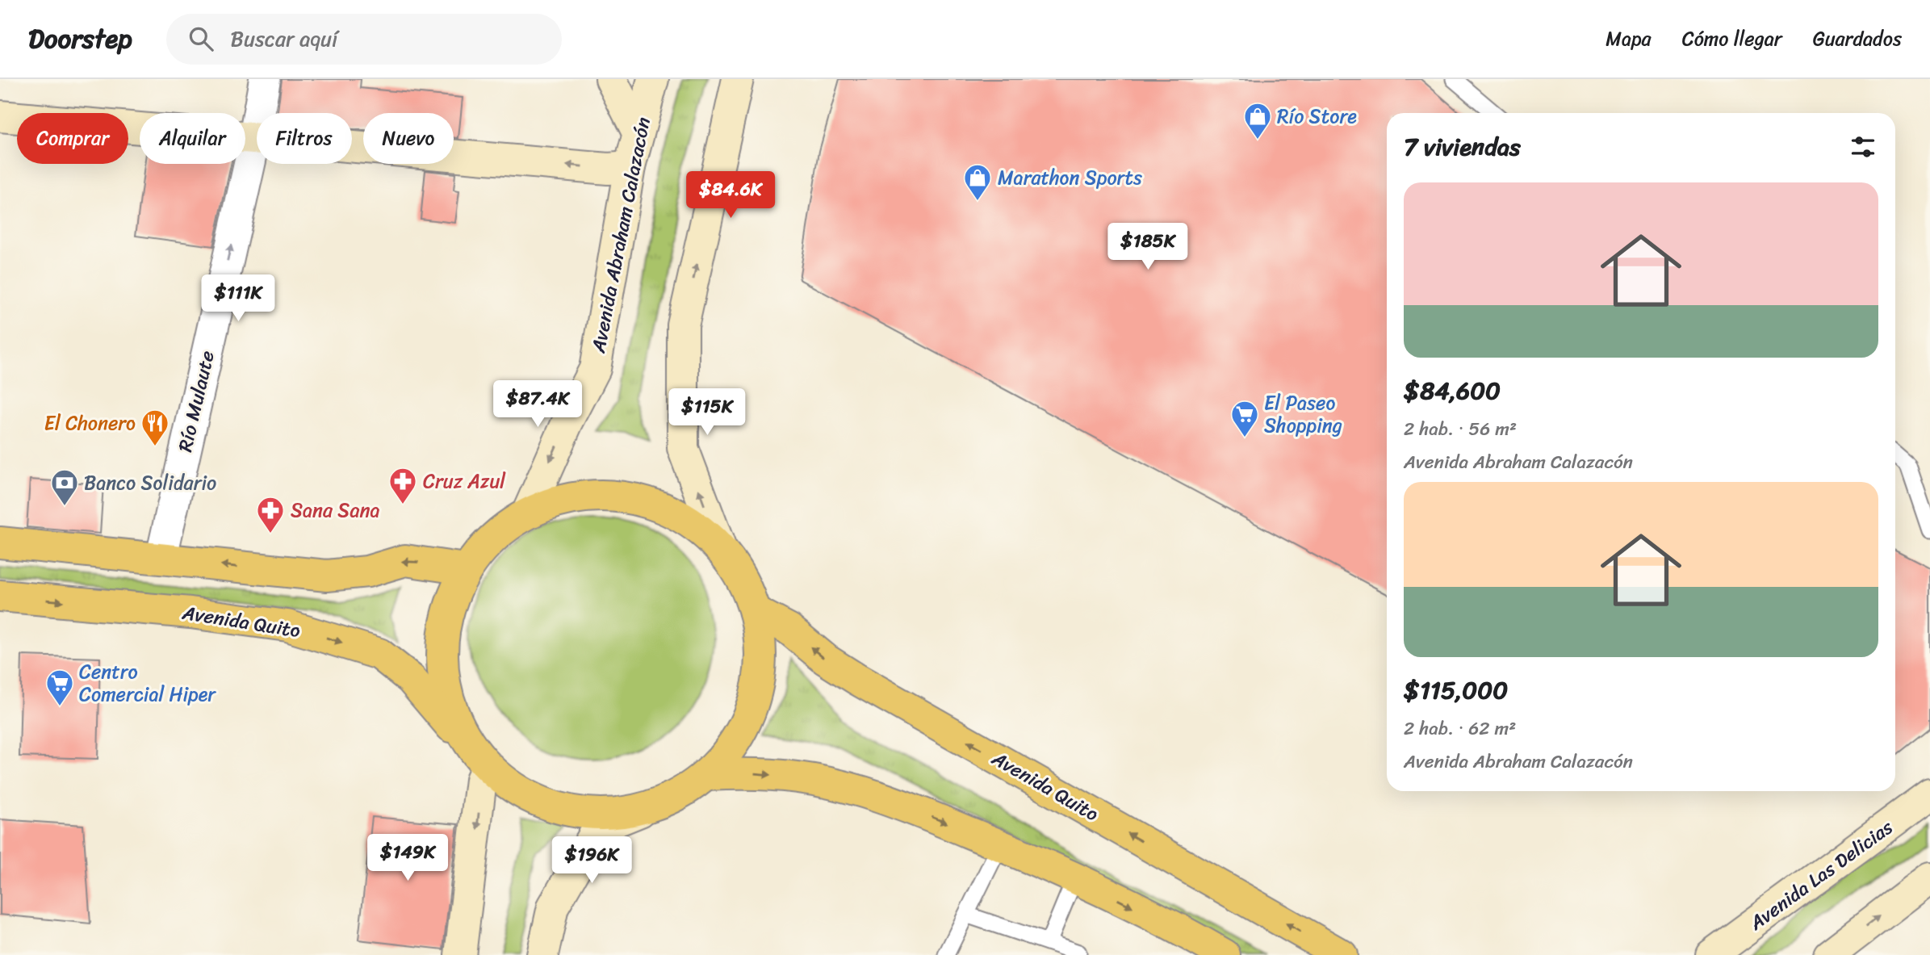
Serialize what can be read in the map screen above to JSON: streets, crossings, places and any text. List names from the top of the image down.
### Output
{
  "streets": {
    "main road": ["Avenida Abraham Calazacón", "Avenida Quito", "Avenida Las Delicias"],
    "street": ["Río Mulaute"]
  },
  "crossings": [
    ["Avenida Abraham Calazacón", "Avenida Quito"]
  ],
  "one_way": ["Río Mulaute"],
  "places": {
    "shop": ["Río Store", "Marathon Sports"],
    "supermarket": ["El Paseo Shopping", "Centro Comercial Hiper"],
    "restaurant": ["El Chonero"],
    "pharmacy": ["Cruz Azul", "Sana Sana"],
    "bank": ["Banco Solidario"]
  },
  "page": {
    "header": "Doorstep",
    "search": "Buscar aquí",
    "nav": ["Mapa", "Cómo llegar", "Guardados"],
    "chip": [
      "Comprar",
      "Alquilar",
      "Filtros",
      "Nuevo"
    ],
    "heading": "7 viviendas",
    "price": [
      "$84.6K",
      "$185K",
      "$111K",
      "$87.4K",
      "$115K",
      "$149K",
      "$196K"
    ],
    "list": [
      {
        "name": "$84,600",
        "note": "2 hab. · 56 m² · Avenida Abraham Calazacón"
      },
      {
        "name": "$115,000",
        "note": "2 hab. · 62 m² · Avenida Abraham Calazacón"
      }
    ]
  }
}
